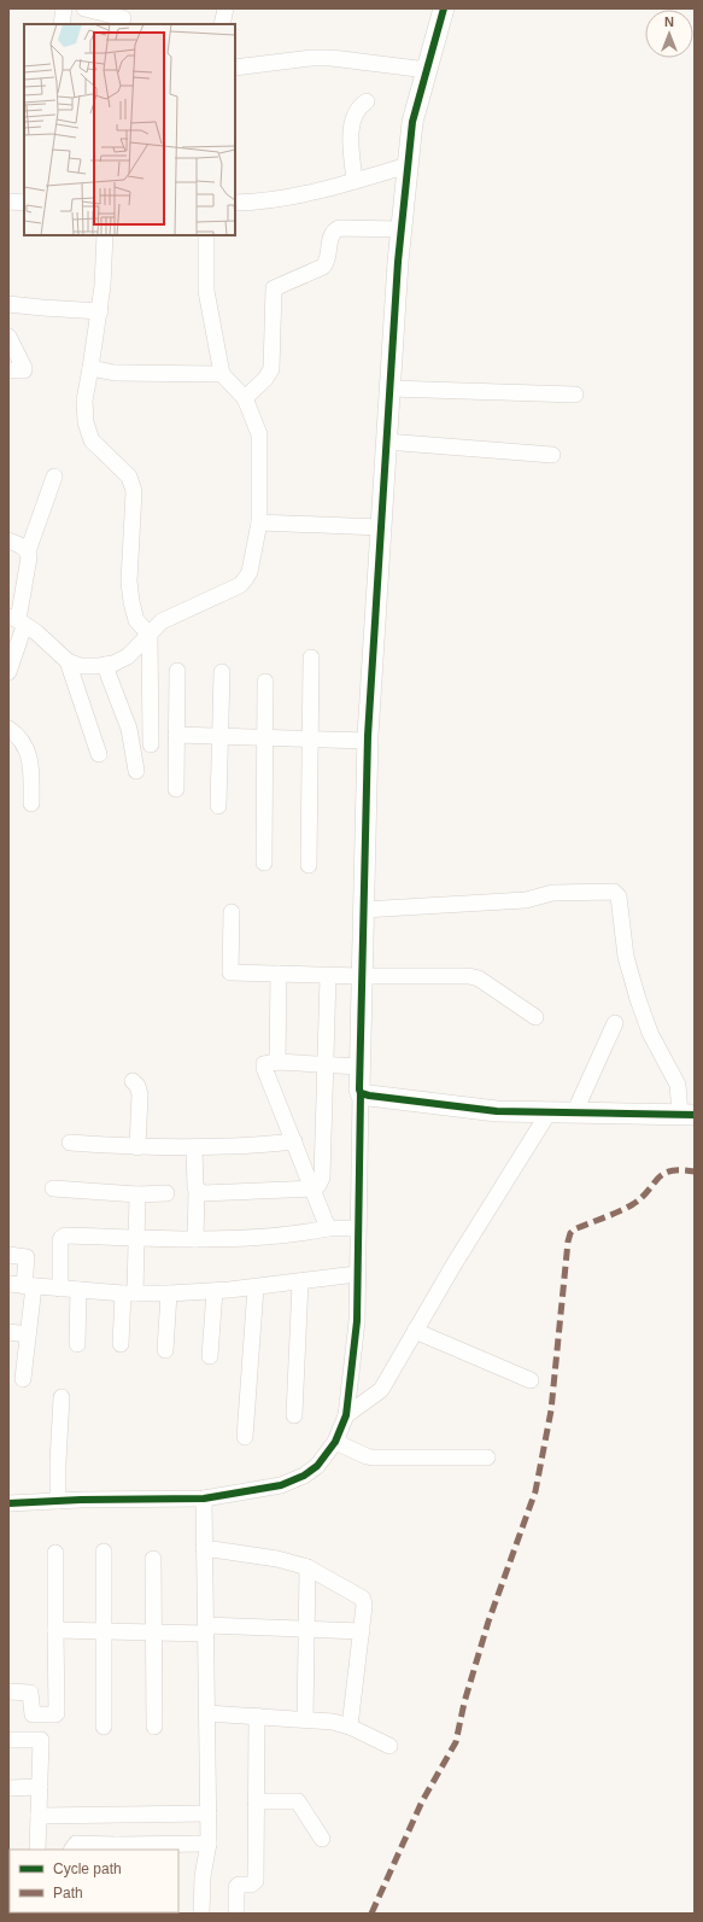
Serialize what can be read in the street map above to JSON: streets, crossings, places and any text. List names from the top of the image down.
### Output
{
  "legend": ["Cycle path", "Path"],
  "north": "top"
}
